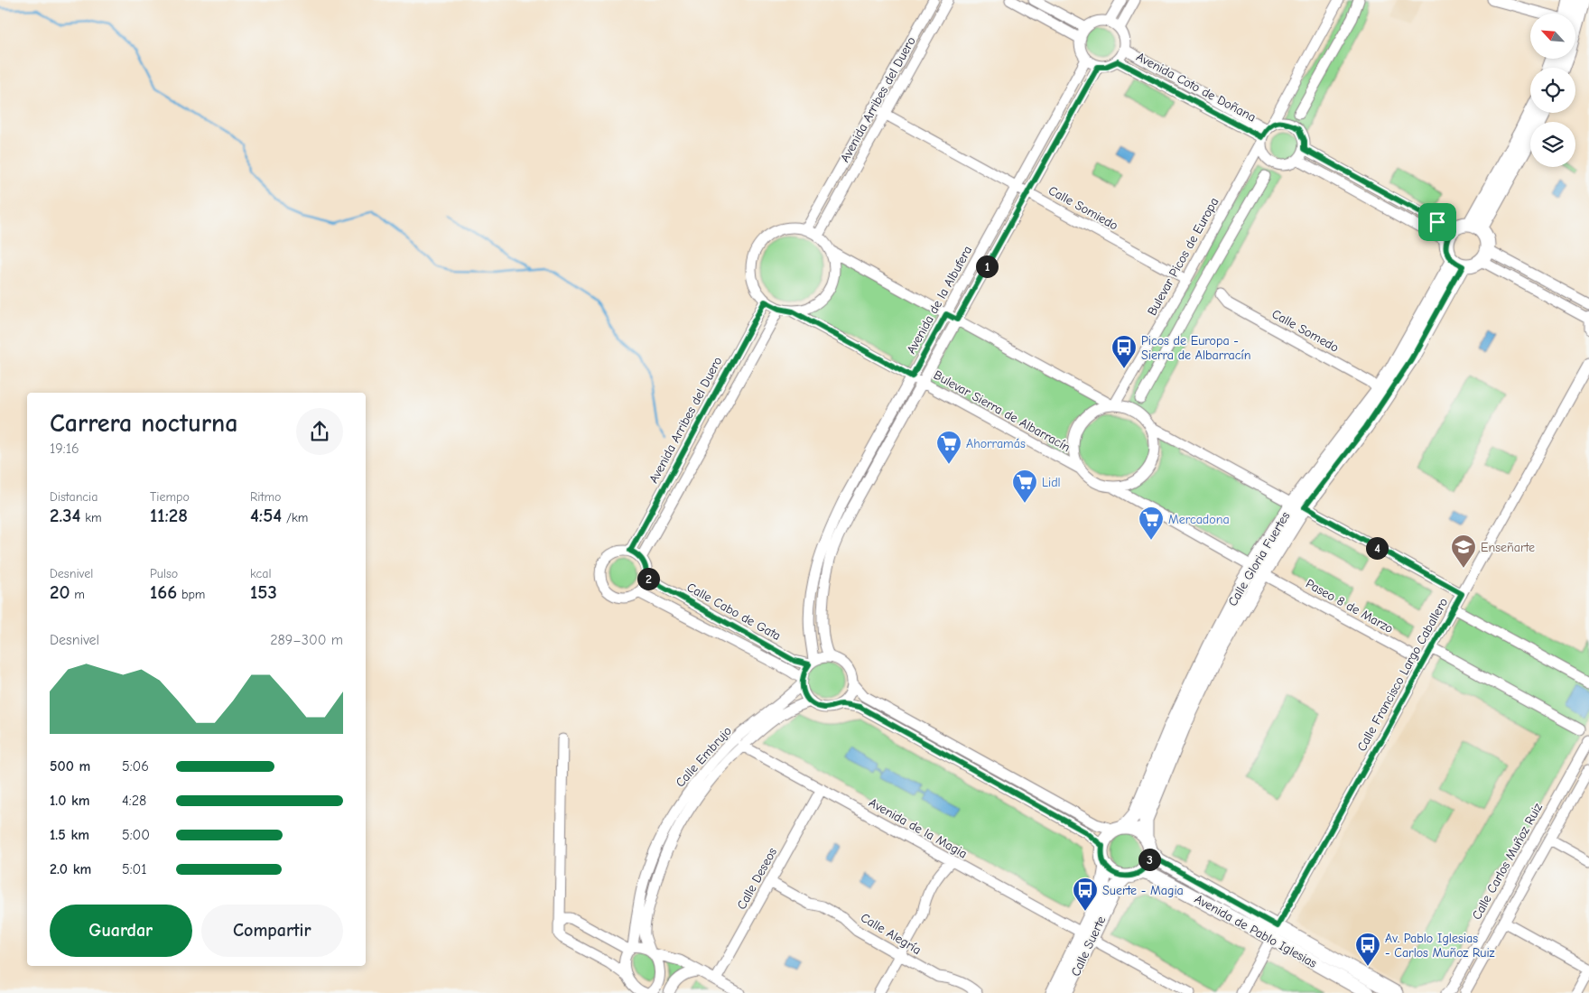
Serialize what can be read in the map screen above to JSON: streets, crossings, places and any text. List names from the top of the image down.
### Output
{
  "streets": {
    "main road": ["Calle Gloria Fuertes", "Avenida de Pablo Iglesias", "Calle Suerte"],
    "street": [
      "Avenida Coto de Doñana",
      "Avenida Arribes del Duero",
      "Calle Somiedo",
      "Bulevar Picos de Europa",
      "Avenida de la Albufera",
      "Calle Somedo",
      "Bulevar Sierra de Albarracín",
      "Paseo 8 de Marzo",
      "Calle Cabo de Gata",
      "Calle Francisco Largo Caballero",
      "Calle Embrujo",
      "Avenida de la Magia",
      "Calle Carlos Muñoz Ruiz",
      "Calle Deseos",
      "Calle Alegría"
    ]
  },
  "crossings": [
    ["Avenida Coto de Doñana", "Bulevar Picos de Europa"],
    ["Avenida Coto de Doñana", "Avenida de la Albufera"],
    ["Avenida Arribes del Duero", "Calle Somiedo"],
    ["Avenida Arribes del Duero", "Bulevar Sierra de Albarracín"],
    ["Avenida Arribes del Duero", "Calle Cabo de Gata"],
    ["Calle Somiedo", "Bulevar Picos de Europa"],
    ["Calle Somiedo", "Avenida de la Albufera"],
    ["Bulevar Picos de Europa", "Bulevar Sierra de Albarracín"],
    ["Avenida de la Albufera", "Bulevar Sierra de Albarracín"],
    ["Avenida de la Albufera", "Calle Cabo de Gata"],
    ["Avenida de la Albufera", "Calle Embrujo"],
    ["Calle Somedo", "Calle Gloria Fuertes"],
    ["Calle Gloria Fuertes", "Paseo 8 de Marzo"],
    ["Calle Gloria Fuertes", "Avenida de Pablo Iglesias"],
    ["Calle Gloria Fuertes", "Calle Suerte"],
    ["Paseo 8 de Marzo", "Calle Francisco Largo Caballero"],
    ["Calle Cabo de Gata", "Calle Embrujo"],
    ["Calle Francisco Largo Caballero", "Avenida de Pablo Iglesias"],
    ["Calle Embrujo", "Avenida de la Magia"],
    ["Avenida de la Magia", "Calle Deseos"],
    ["Avenida de la Magia", "Calle Suerte"],
    ["Calle Deseos", "Calle Alegría"],
    ["Avenida de Pablo Iglesias", "Calle Suerte"]
  ],
  "places": {
    "bus stop": ["Picos de Europa - Sierra de Albarracín", "Suerte - Magia", "Av. Pablo Iglesias - Carlos Muñoz Ruiz"],
    "supermarket": ["Ahorramás", "Lidl", "Mercadona"],
    "school or university": ["Enseñarte"]
  },
  "north": "top left",
  "page": {
    "pins": [
      "1",
      "4",
      "2",
      "3"
    ],
    "heading": ["Carrera nocturna", "19:16"],
    "stats": [
      ["Distancia", "2.34 km"],
      ["Tiempo", "11:28"],
      ["Ritmo", "4:54 /km"],
      ["Desnivel", "20 m"],
      ["Pulso", "166 bpm"],
      ["kcal", "153"]
    ],
    "chart": ["Desnivel", "289–300 m"],
    "list": [
      {
        "name": "500 m",
        "note": "5:06"
      },
      {
        "name": "1.0 km",
        "note": "4:28"
      },
      {
        "name": "1.5 km",
        "note": "5:00"
      },
      {
        "name": "2.0 km",
        "note": "5:01"
      }
    ],
    "buttons": ["Guardar", "Compartir"]
  }
}
